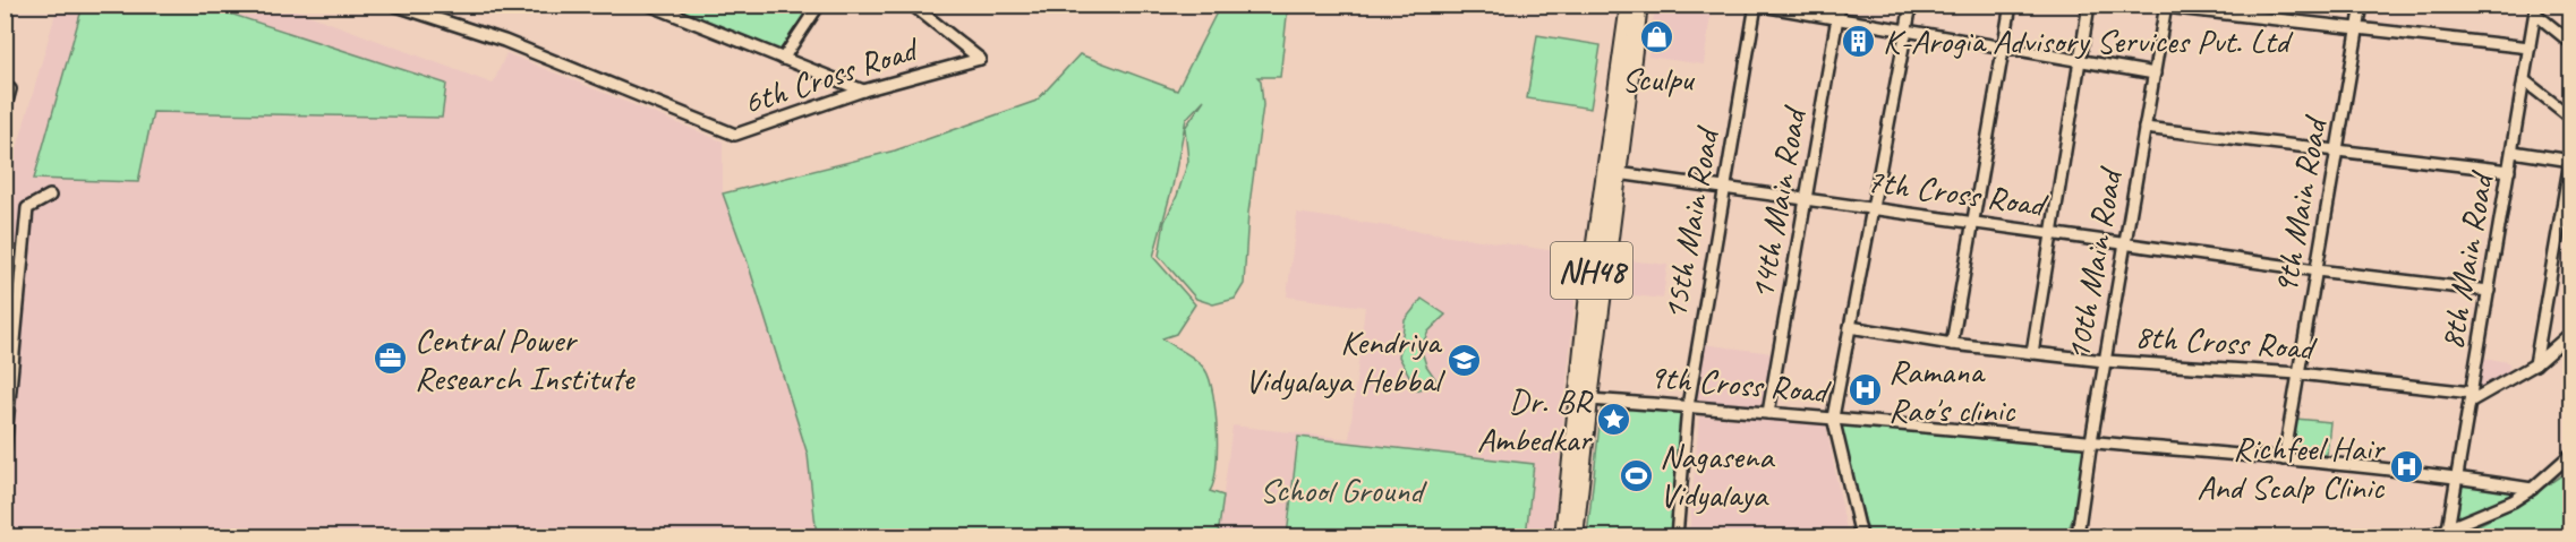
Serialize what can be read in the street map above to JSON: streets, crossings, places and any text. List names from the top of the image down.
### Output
{
  "streets": {
    "highway": ["NH48"],
    "street": [
      "6th Cross Road",
      "7th Cross Road",
      "14th Main Road",
      "9th Main Road",
      "15th Main Road",
      "8th Main Road",
      "10th Main Road",
      "8th Cross Road",
      "9th Cross Road"
    ]
  },
  "crossings": [
    ["7th Cross Road", "14th Main Road"],
    ["7th Cross Road", "9th Main Road"],
    ["7th Cross Road", "15th Main Road"],
    ["7th Cross Road", "8th Main Road"],
    ["7th Cross Road", "10th Main Road"],
    ["7th Cross Road", "NH48"],
    ["14th Main Road", "9th Cross Road"],
    ["9th Main Road", "8th Cross Road"],
    ["9th Main Road", "9th Cross Road"],
    ["15th Main Road", "9th Cross Road"],
    ["8th Main Road", "8th Cross Road"],
    ["8th Main Road", "9th Cross Road"],
    ["10th Main Road", "8th Cross Road"],
    ["10th Main Road", "9th Cross Road"],
    ["NH48", "9th Cross Road"]
  ],
  "parks": ["School Ground"],
  "places": {
    "shop": ["Sculpu"],
    "building": ["K-Arogia Advisory Services Pvt. Ltd"],
    "office": ["Central Power Research Institute"],
    "school or university": ["Kendriya Vidyalaya Hebbal"],
    "hospital": ["Ramana Rao's clinic", "Richfeel Hair And Scalp Clinic"],
    "place": ["Dr. BR Ambedkar"],
    "sports": ["Nagasena Vidyalaya"]
  }
}
